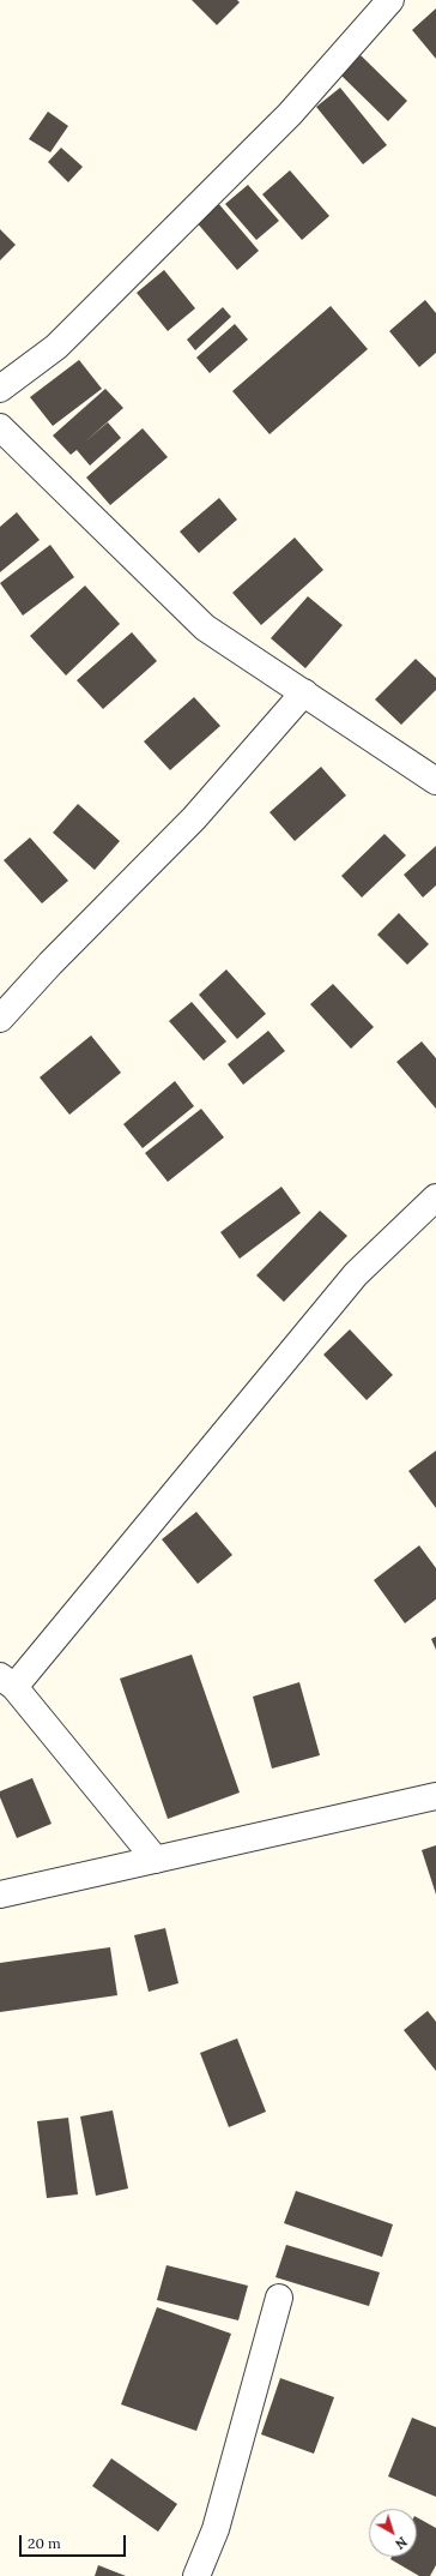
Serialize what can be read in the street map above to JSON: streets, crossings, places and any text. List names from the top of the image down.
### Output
{
  "scale_bar": "20 m",
  "north": "bottom right"
}
